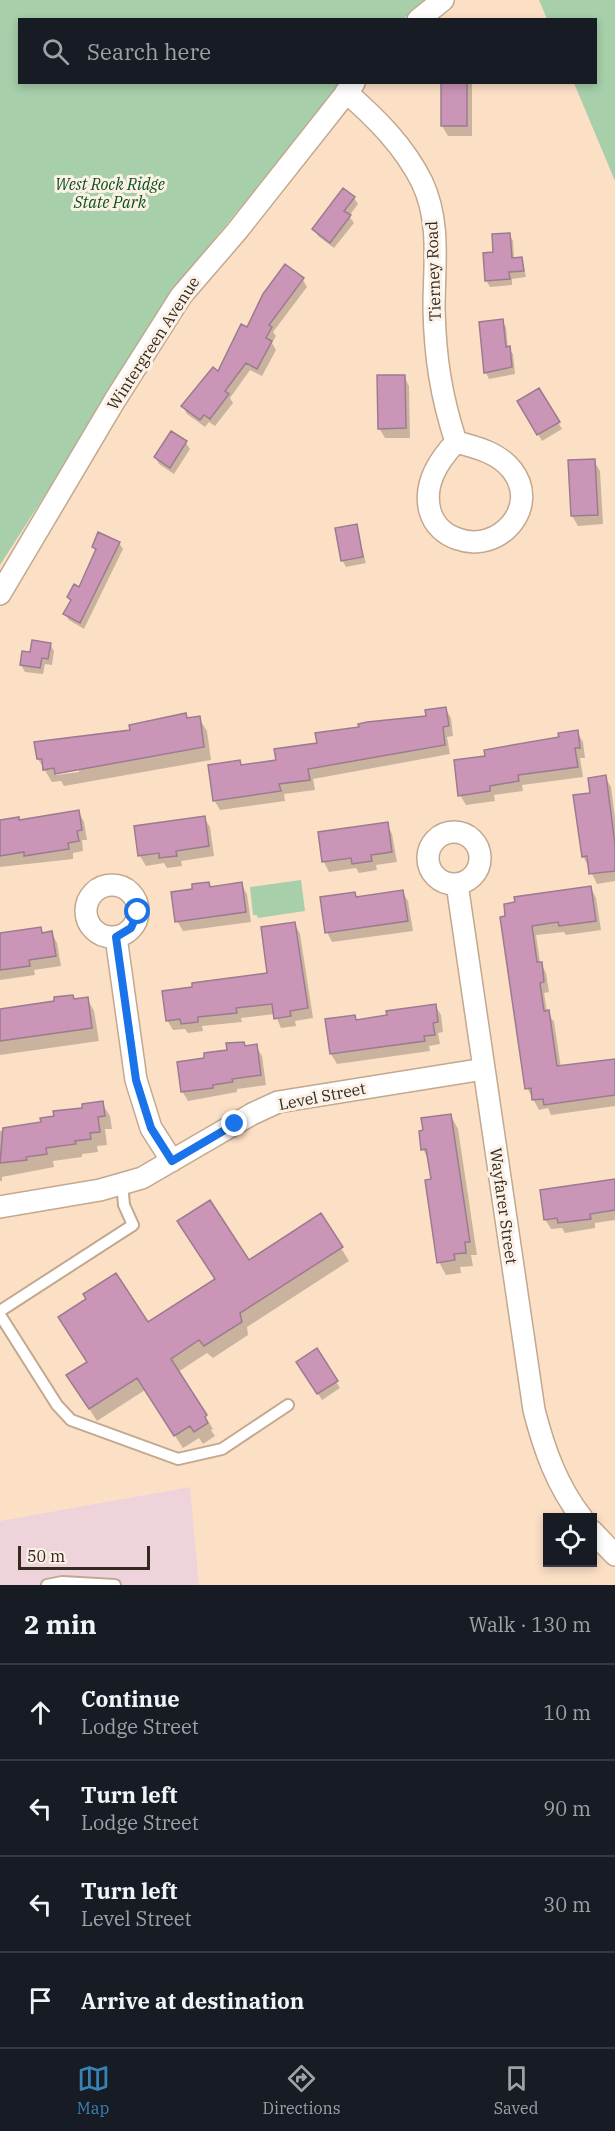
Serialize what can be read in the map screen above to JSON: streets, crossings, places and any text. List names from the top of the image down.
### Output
{
  "streets": {
    "street": [
      "Tierney Road",
      "Wintergreen Avenue",
      "Level Street",
      "Wayfarer Street"
    ]
  },
  "crossings": [
    ["Tierney Road", "Wintergreen Avenue"],
    ["Level Street", "Wayfarer Street"]
  ],
  "parks": ["West Rock Ridge State Park"],
  "scale_bar": "50 m",
  "page": {
    "search": "Search here",
    "scale": "50 m",
    "heading": ["2 min", "Walk · 130 m"],
    "list": [
      ["Continue", "Lodge Street", "10 m"],
      ["Turn left", "Lodge Street", "90 m"],
      ["Turn left", "Level Street", "30 m"],
      "Arrive at destination"
    ],
    "nav": ["Map", "Directions", "Saved"]
  }
}
